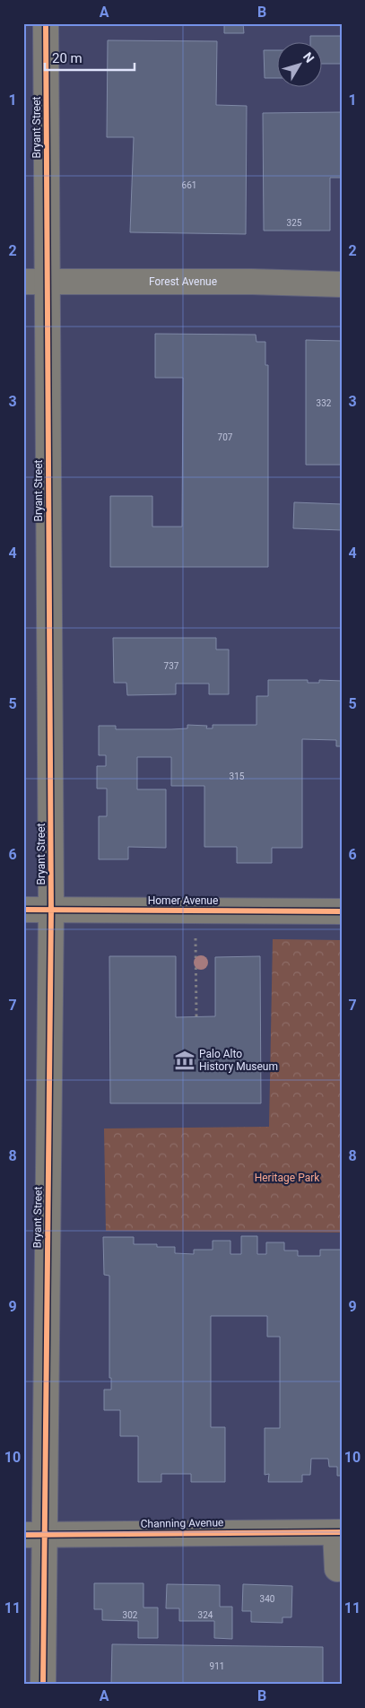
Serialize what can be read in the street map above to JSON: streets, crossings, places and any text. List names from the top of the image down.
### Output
{
  "streets": {
    "street": [
      "Bryant Street",
      "Forest Avenue",
      "Homer Avenue",
      "Channing Avenue"
    ]
  },
  "crossings": [
    ["Bryant Street", "Forest Avenue"],
    ["Bryant Street", "Homer Avenue"],
    ["Bryant Street", "Channing Avenue"]
  ],
  "parks": ["Heritage Park"],
  "places": {
    "museum": ["Palo Alto History Museum"]
  },
  "house_numbers": [
    "661",
    "325",
    "332",
    "707",
    "737",
    "315",
    "340",
    "302",
    "324",
    "911"
  ],
  "scale_bar": "20 m",
  "north": "top right",
  "grid": {
    "columns": ["A", "B"],
    "rows": [
      "1",
      "2",
      "3",
      "4",
      "5",
      "6",
      "7",
      "8",
      "9",
      "10",
      "11"
    ]
  }
}
